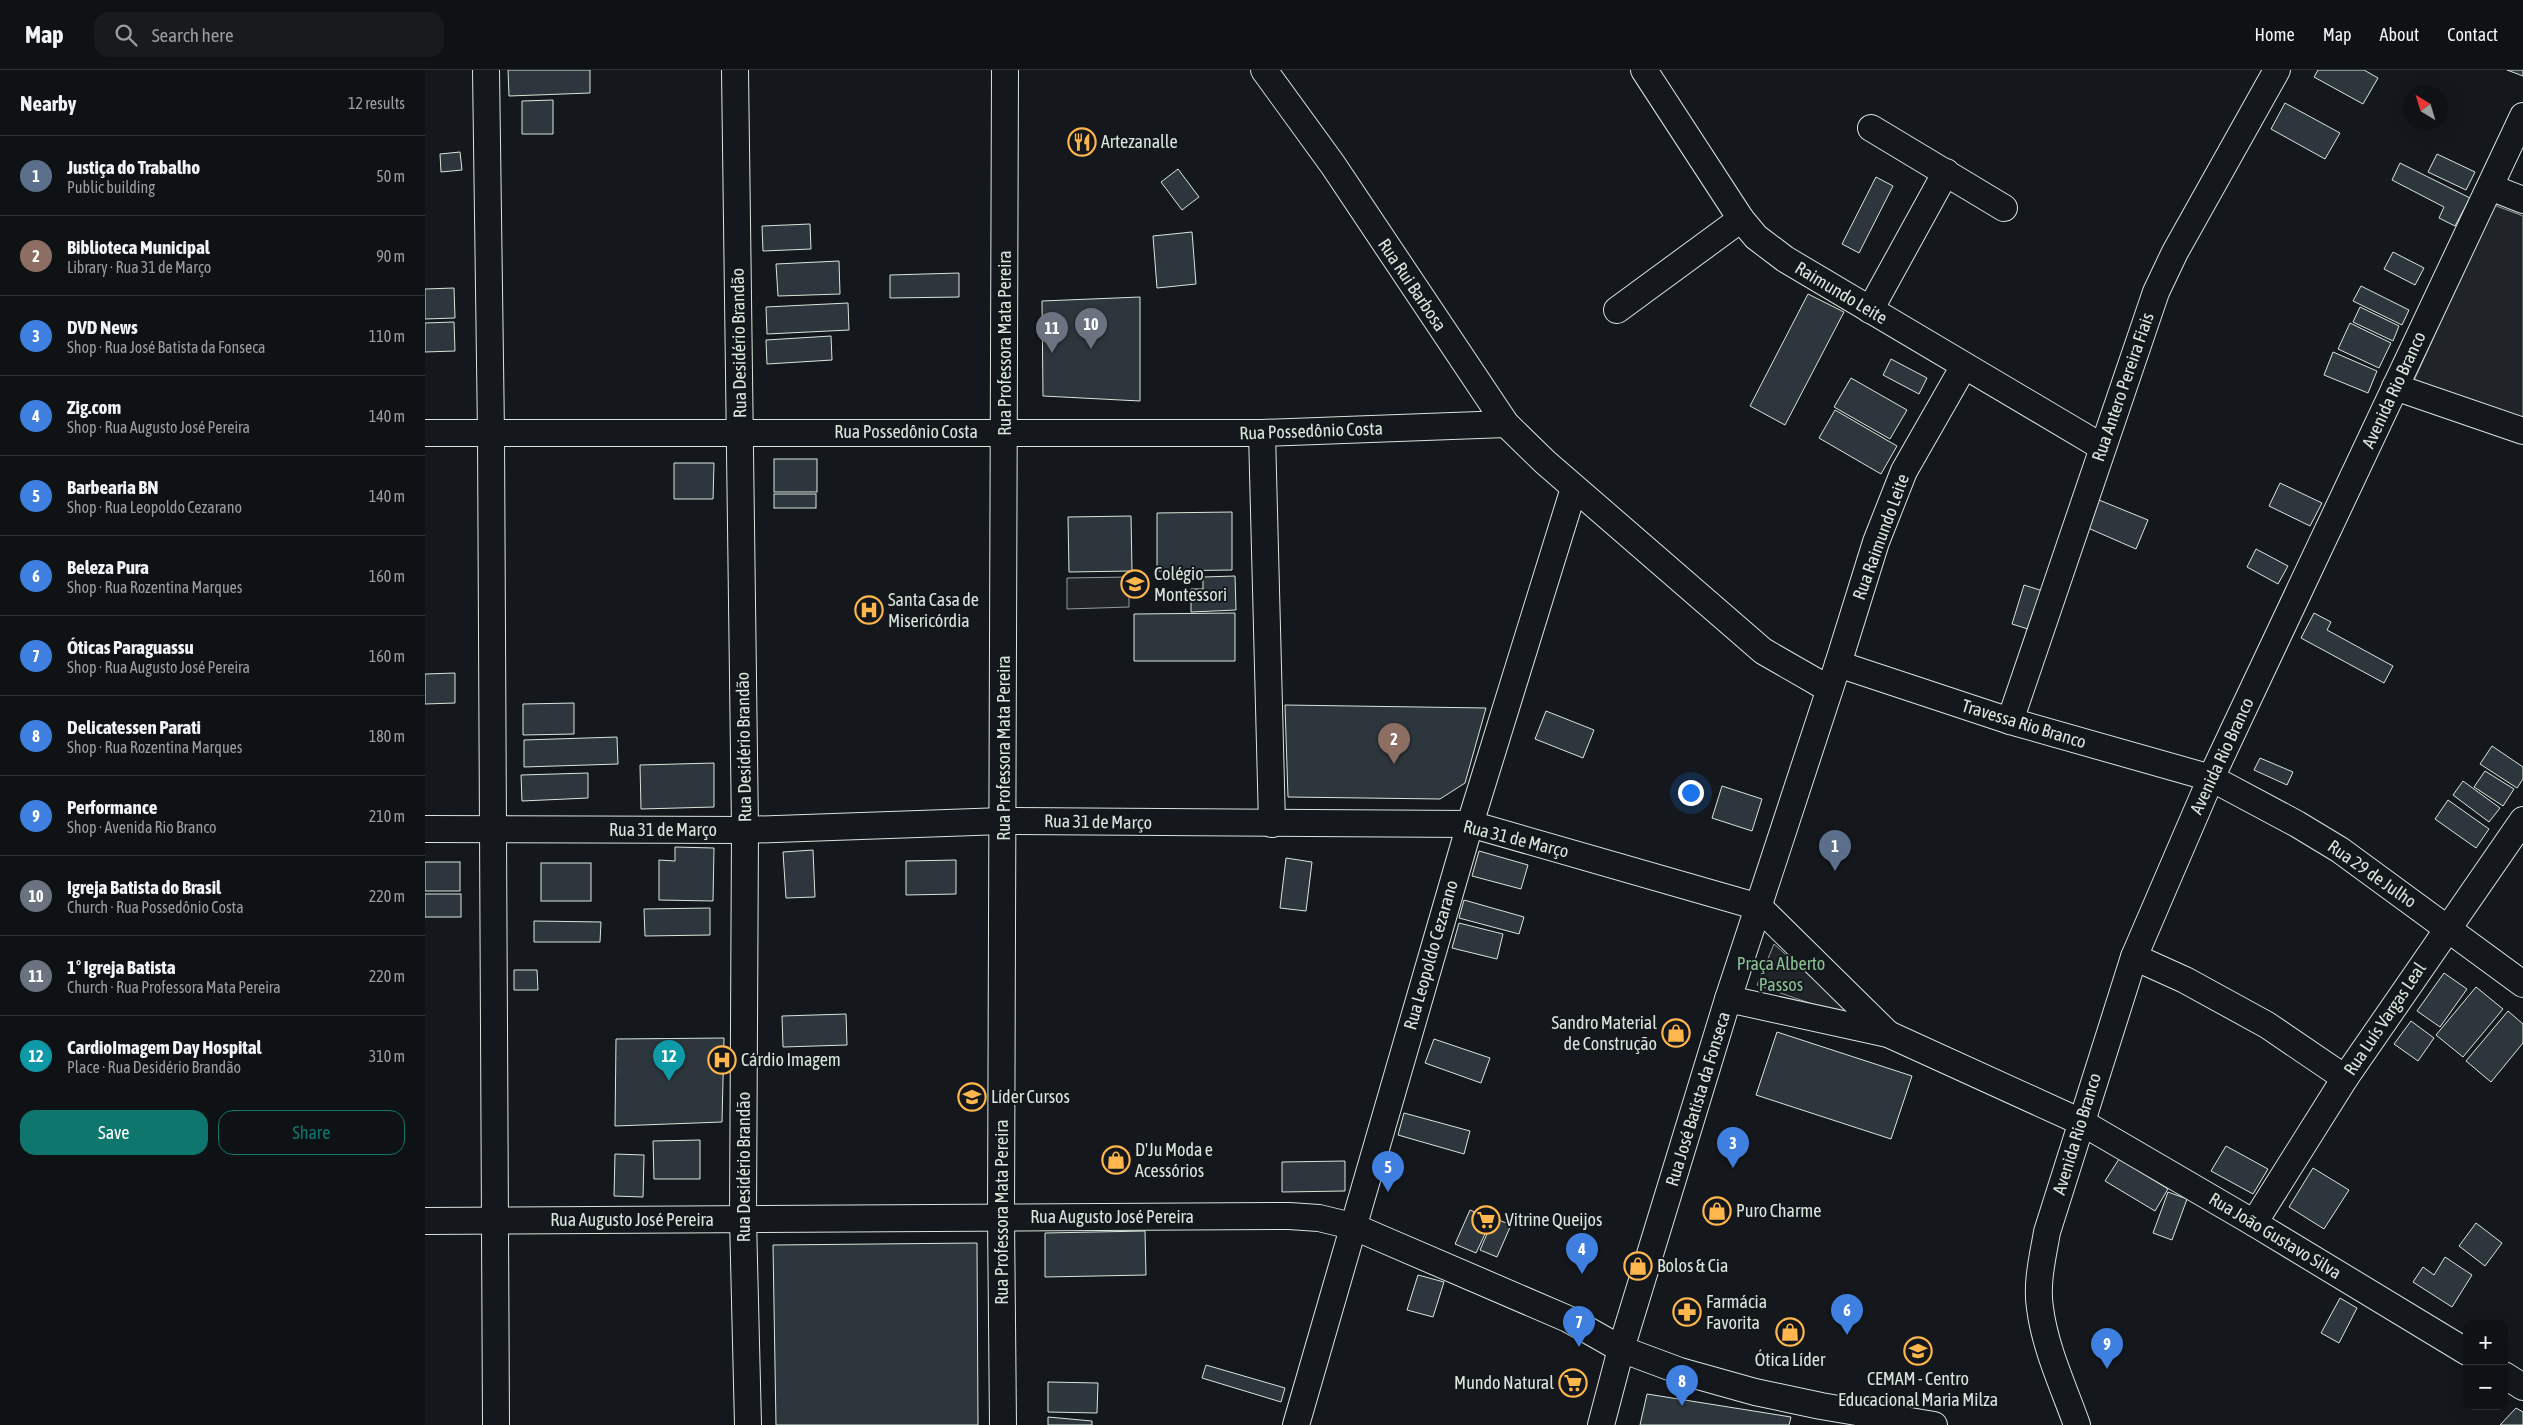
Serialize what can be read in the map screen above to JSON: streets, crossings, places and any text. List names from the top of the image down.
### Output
{
  "streets": {
    "street": [
      "Rua Rui Barbosa",
      "Raimundo Leite",
      "Rua Desidério Brandão",
      "Rua Professora Mata Pereira",
      "Rua Antero Pereira Fiais",
      "Avenida Rio Branco",
      "Rua Possedônio Costa",
      "Rua Raimundo Leite",
      "Travessa Rio Branco",
      "Rua 31 de Março",
      "Rua 29 de Julho",
      "Rua Leopoldo Cezarano",
      "Rua Luís Vargas Leal",
      "Rua José Batista da Fonseca",
      "Rua Augusto José Pereira",
      "Rua João Gustavo Silva"
    ]
  },
  "crossings": [
    ["Rua Rui Barbosa", "Rua Possedônio Costa"],
    ["Rua Rui Barbosa", "Rua Raimundo Leite"],
    ["Rua Rui Barbosa", "Rua Leopoldo Cezarano"],
    ["Rua Rui Barbosa", "Rua José Batista da Fonseca"],
    ["Raimundo Leite", "Rua Antero Pereira Fiais"],
    ["Raimundo Leite", "Rua Raimundo Leite"],
    ["Rua Desidério Brandão", "Rua Possedônio Costa"],
    ["Rua Desidério Brandão", "Rua 31 de Março"],
    ["Rua Desidério Brandão", "Rua Augusto José Pereira"],
    ["Rua Professora Mata Pereira", "Rua Possedônio Costa"],
    ["Rua Professora Mata Pereira", "Rua 31 de Março"],
    ["Rua Professora Mata Pereira", "Rua Augusto José Pereira"],
    ["Rua Antero Pereira Fiais", "Travessa Rio Branco"],
    ["Avenida Rio Branco", "Travessa Rio Branco"],
    ["Avenida Rio Branco", "Rua 29 de Julho"],
    ["Avenida Rio Branco", "Rua João Gustavo Silva"],
    ["Rua Raimundo Leite", "Travessa Rio Branco"],
    ["Rua Raimundo Leite", "Rua José Batista da Fonseca"],
    ["Travessa Rio Branco", "Rua 29 de Julho"],
    ["Rua 31 de Março", "Rua Leopoldo Cezarano"],
    ["Rua 31 de Março", "Rua José Batista da Fonseca"],
    ["Rua 29 de Julho", "Rua Luís Vargas Leal"],
    ["Rua Leopoldo Cezarano", "Rua Augusto José Pereira"],
    ["Rua Luís Vargas Leal", "Rua João Gustavo Silva"],
    ["Rua José Batista da Fonseca", "Rua Augusto José Pereira"]
  ],
  "parks": ["Praça Alberto Passos"],
  "places": {
    "restaurant": ["Artezanalle"],
    "school or university": ["Colégio Montessori", "Líder Cursos", "CEMAM - Centro Educacional Maria Milza"],
    "hospital": ["Santa Casa de Misericórdia", "Cárdio Imagem"],
    "shop": [
      "Sandro Material de Construção",
      "D'Ju Moda e Acessórios",
      "Puro Charme",
      "Bolos & Cia",
      "Ótica Líder"
    ],
    "supermarket": ["Vitrine Queijos", "Mundo Natural"],
    "pharmacy": ["Farmácia Favorita"]
  },
  "north": "top left",
  "page": {
    "header": "Map",
    "search": "Search here",
    "nav": [
      "Home",
      "Map",
      "About",
      "Contact"
    ],
    "heading": ["Nearby", "12 results"],
    "list": [
      {
        "mark": "1",
        "name": "Justiça do Trabalho",
        "note": "Public building",
        "value": "50 m"
      },
      {
        "mark": "2",
        "name": "Biblioteca Municipal",
        "note": "Library · Rua 31 de Março",
        "value": "90 m"
      },
      {
        "mark": "3",
        "name": "DVD News",
        "note": "Shop · Rua José Batista da Fonseca",
        "value": "110 m"
      },
      {
        "mark": "4",
        "name": "Zig.com",
        "note": "Shop · Rua Augusto José Pereira",
        "value": "140 m"
      },
      {
        "mark": "5",
        "name": "Barbearia BN",
        "note": "Shop · Rua Leopoldo Cezarano",
        "value": "140 m"
      },
      {
        "mark": "6",
        "name": "Beleza Pura",
        "note": "Shop · Rua Rozentina Marques",
        "value": "160 m"
      },
      {
        "mark": "7",
        "name": "Óticas Paraguassu",
        "note": "Shop · Rua Augusto José Pereira",
        "value": "160 m"
      },
      {
        "mark": "8",
        "name": "Delicatessen Parati",
        "note": "Shop · Rua Rozentina Marques",
        "value": "180 m"
      },
      {
        "mark": "9",
        "name": "Performance",
        "note": "Shop · Avenida Rio Branco",
        "value": "210 m"
      },
      {
        "mark": "10",
        "name": "Igreja Batista do Brasil",
        "note": "Church · Rua Possedônio Costa",
        "value": "220 m"
      },
      {
        "mark": "11",
        "name": "1° Igreja Batista",
        "note": "Church · Rua Professora Mata Pereira",
        "value": "220 m"
      },
      {
        "mark": "12",
        "name": "CardioImagem Day Hospital",
        "note": "Place · Rua Desidério Brandão",
        "value": "310 m"
      }
    ],
    "pins": [
      "10",
      "11",
      "2",
      "1",
      "12",
      "3",
      "5",
      "4",
      "6",
      "7",
      "9",
      "8"
    ],
    "buttons": ["Save", "Share"],
    "map_buttons": ["+", "−"]
  }
}
